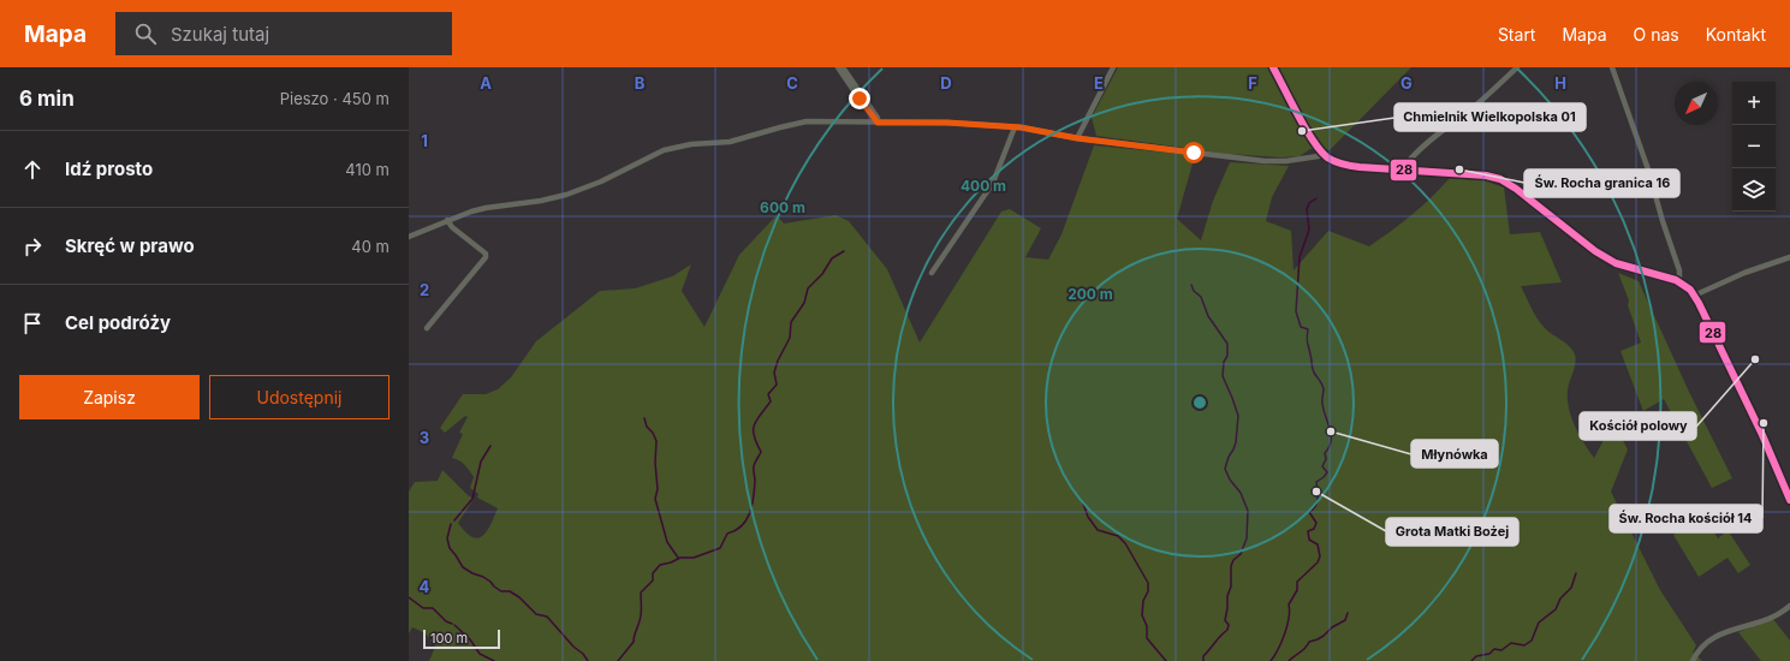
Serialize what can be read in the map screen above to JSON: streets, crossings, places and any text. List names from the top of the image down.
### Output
{
  "places": [
    "Chmielnik Wielkopolska 01",
    "Św. Rocha granica 16",
    "Kościół polowy",
    "Św. Rocha kościół 14",
    "Młynówka",
    "Grota Matki Bożej"
  ],
  "lines": ["transit line 28"],
  "scale_bar": "100 m",
  "north": "bottom left",
  "page": {
    "header": "Mapa",
    "search": "Szukaj tutaj",
    "nav": [
      "Start",
      "Mapa",
      "O nas",
      "Kontakt"
    ],
    "heading": ["6 min", "Pieszo · 450 m"],
    "map_buttons": ["+", "−"],
    "list": [
      ["Idź prosto", "410 m"],
      ["Skręć w prawo", "40 m"],
      "Cel podróży"
    ],
    "buttons": ["Zapisz", "Udostępnij"],
    "scale": "100 m"
  },
  "grid": {
    "columns": [
      "A",
      "B",
      "C",
      "D",
      "E",
      "F",
      "G",
      "H"
    ],
    "rows": [
      "1",
      "2",
      "3",
      "4"
    ]
  },
  "rings": ["400 m", "600 m", "200 m"]
}
